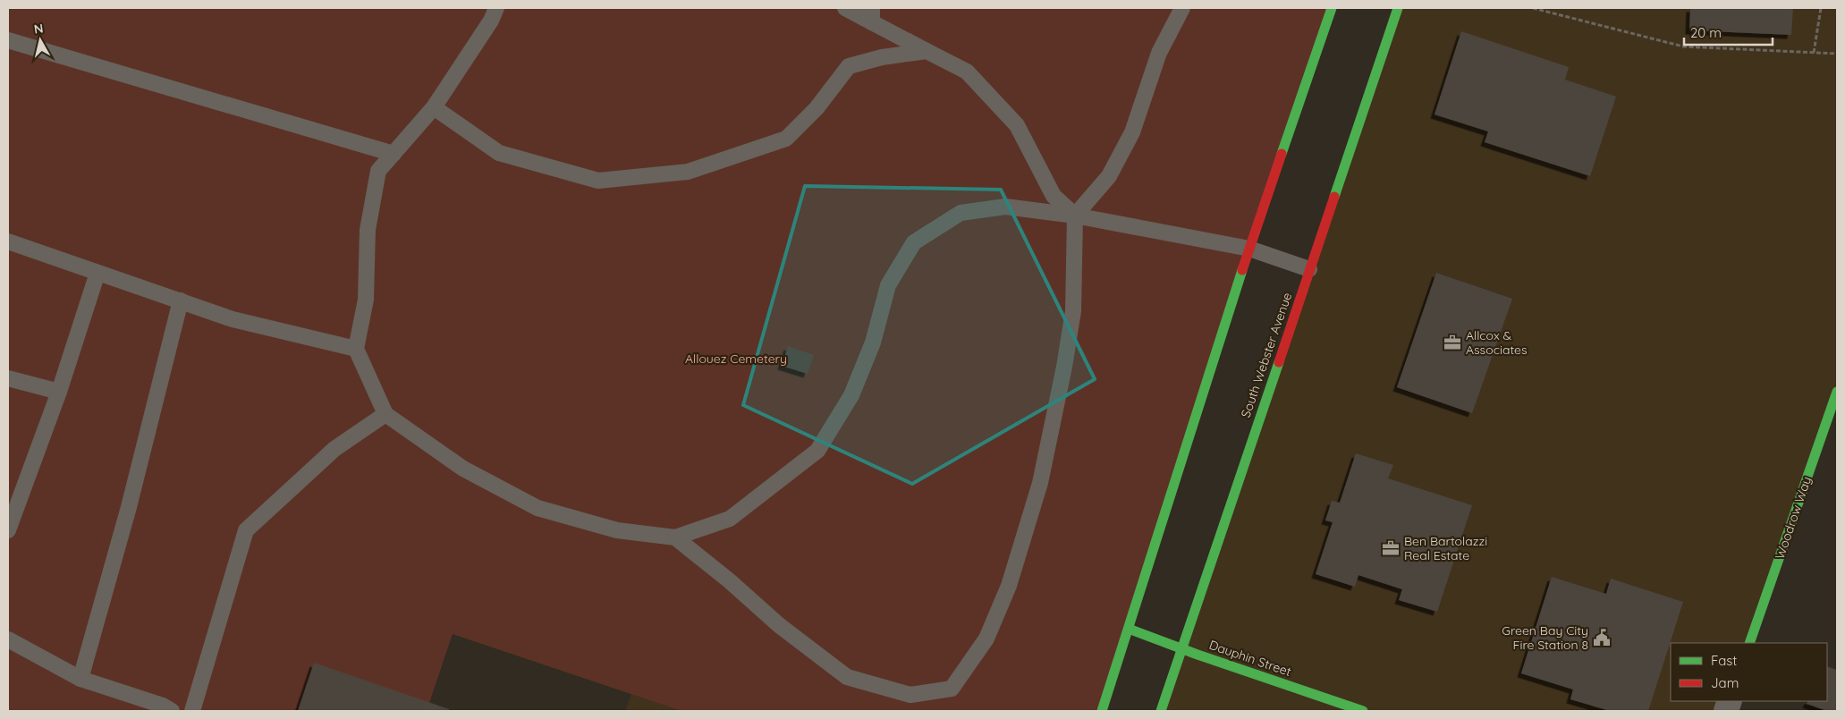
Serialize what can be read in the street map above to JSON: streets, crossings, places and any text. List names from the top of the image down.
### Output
{
  "streets": {
    "main road": ["South Webster Avenue", "Woodrow Way", "Dauphin Street"]
  },
  "crossings": [
    ["South Webster Avenue", "Dauphin Street"]
  ],
  "parks": ["Allouez Cemetery"],
  "places": {
    "office": ["Allcox & Associates", "Ben Bartolazzi Real Estate"],
    "public building": ["Green Bay City Fire Station 8"]
  },
  "legend": ["Fast", "Jam"],
  "scale_bar": "20 m",
  "north": "top"
}
